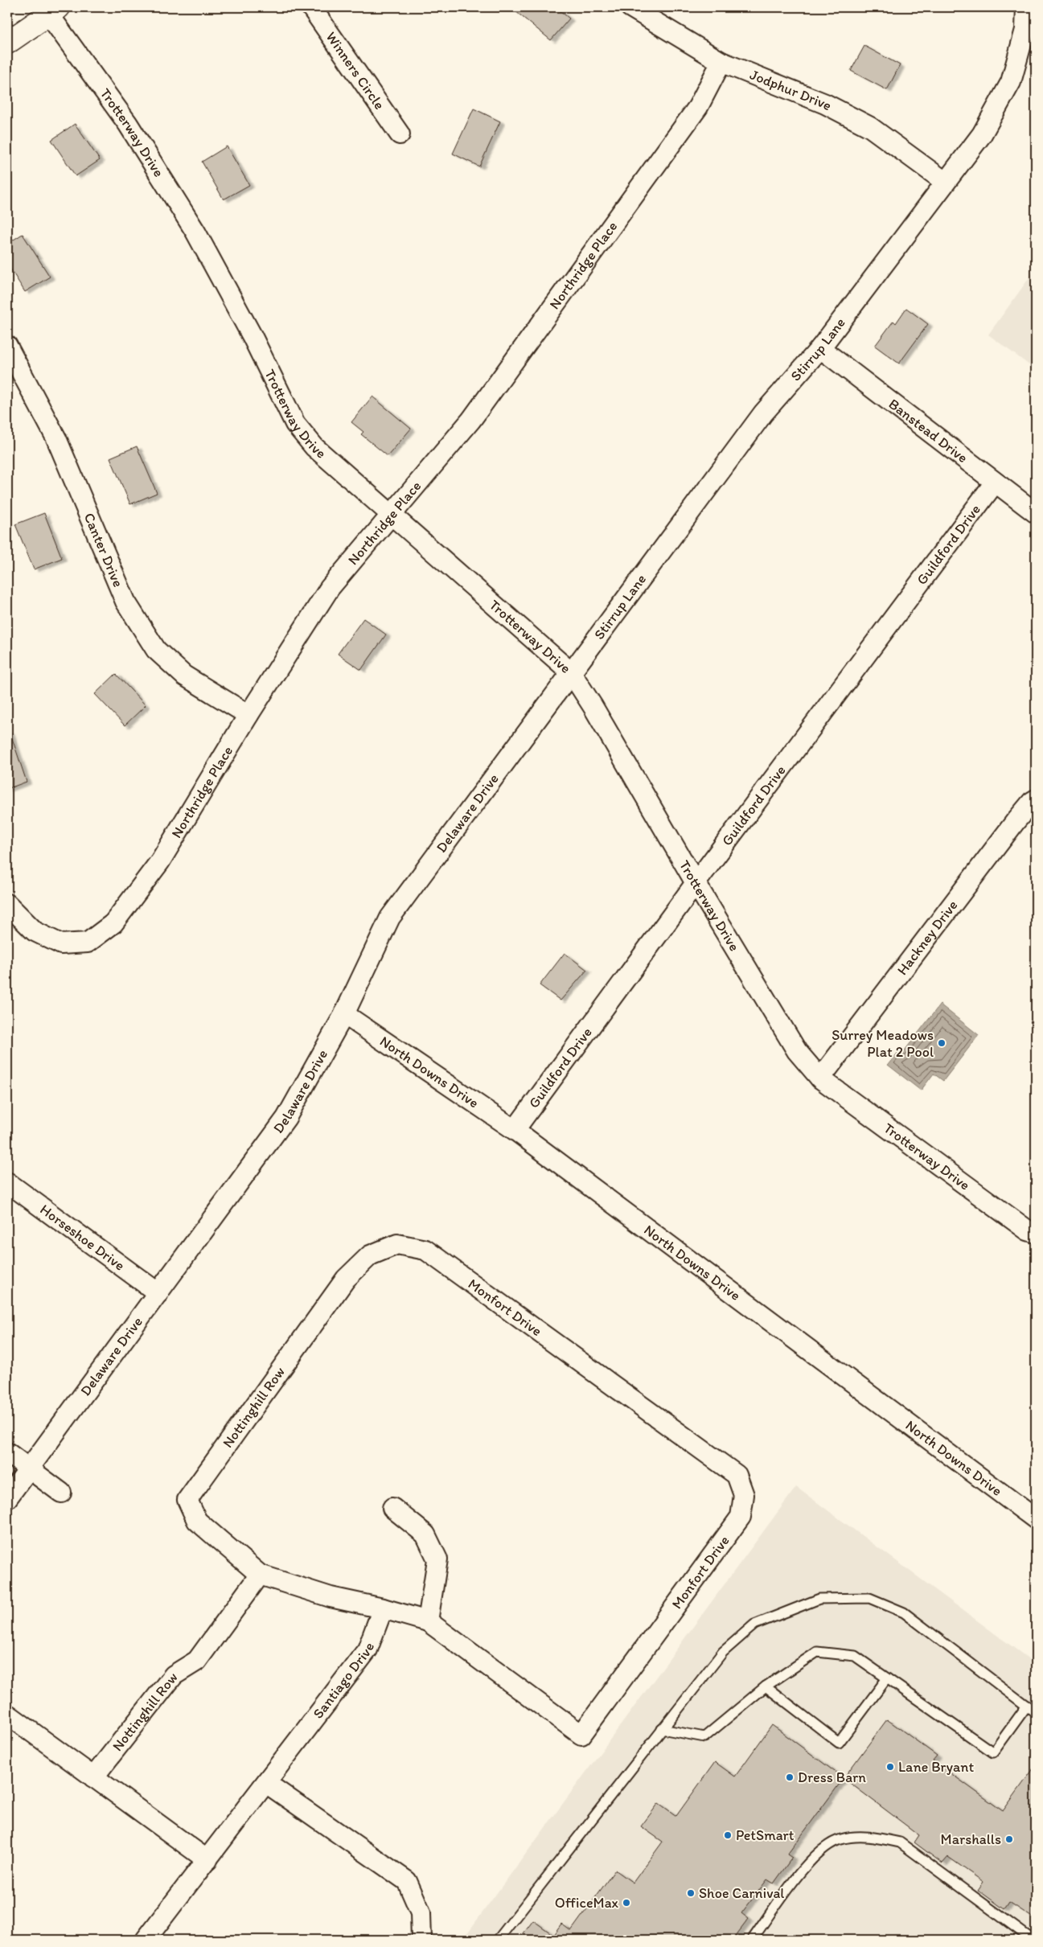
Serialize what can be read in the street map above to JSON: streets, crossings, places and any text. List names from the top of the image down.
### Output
{
  "streets": {
    "street": [
      "Winners Circle",
      "Jodphur Drive",
      "Trotterway Drive",
      "Northridge Place",
      "Stirrup Lane",
      "Banstead Drive",
      "Guildford Drive",
      "Canter Drive",
      "Delaware Drive",
      "Hackney Drive",
      "North Downs Drive",
      "Horseshoe Drive",
      "Monfort Drive",
      "Nottinghill Row",
      "Santiago Drive"
    ]
  },
  "crossings": [
    ["Jodphur Drive", "Northridge Place"],
    ["Jodphur Drive", "Stirrup Lane"],
    ["Trotterway Drive", "Northridge Place"],
    ["Trotterway Drive", "Stirrup Lane"],
    ["Trotterway Drive", "Guildford Drive"],
    ["Trotterway Drive", "Delaware Drive"],
    ["Trotterway Drive", "Hackney Drive"],
    ["Northridge Place", "Canter Drive"],
    ["Stirrup Lane", "Banstead Drive"],
    ["Stirrup Lane", "Delaware Drive"],
    ["Banstead Drive", "Guildford Drive"],
    ["Guildford Drive", "North Downs Drive"],
    ["Delaware Drive", "North Downs Drive"],
    ["Delaware Drive", "Horseshoe Drive"],
    ["Monfort Drive", "Nottinghill Row"],
    ["Nottinghill Row", "Santiago Drive"]
  ],
  "places": [
    "Surrey Meadows Plat 2 Pool",
    "Lane Bryant",
    "Dress Barn",
    "PetSmart",
    "Marshalls",
    "Shoe Carnival",
    "OfficeMax"
  ]
}
